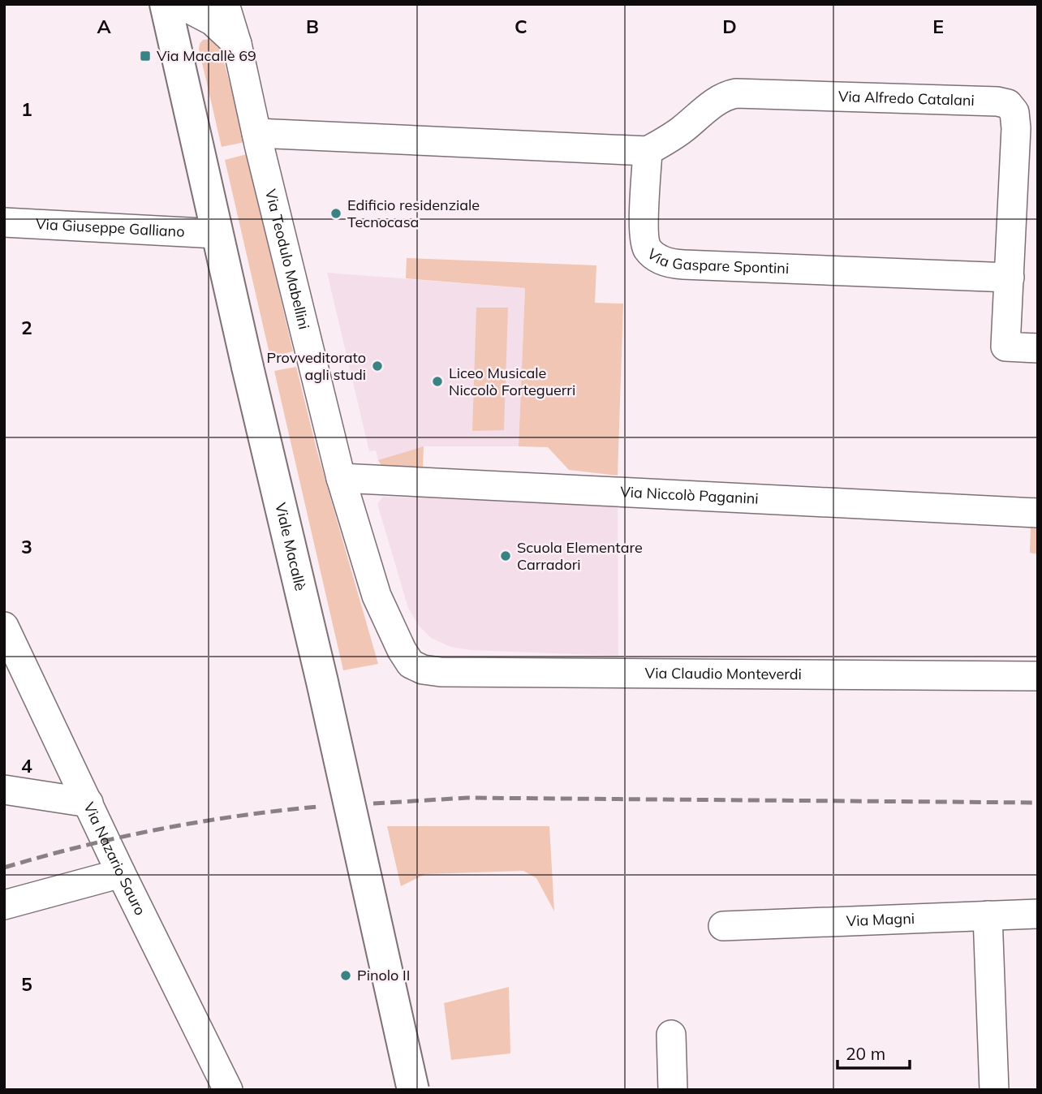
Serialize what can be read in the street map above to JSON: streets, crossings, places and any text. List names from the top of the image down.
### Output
{
  "streets": {
    "main road": ["Viale Macallè"],
    "street": [
      "Via Alfredo Catalani",
      "Via Giuseppe Galliano",
      "Via Gaspare Spontini",
      "Via Teodulo Mabellini",
      "Via Niccolò Paganini",
      "Via Claudio Monteverdi",
      "Via Nazario Sauro",
      "Via Magni"
    ]
  },
  "crossings": [
    ["Via Alfredo Catalani", "Via Gaspare Spontini"],
    ["Via Giuseppe Galliano", "Viale Macallè"],
    ["Via Teodulo Mabellini", "Via Niccolò Paganini"],
    ["Via Teodulo Mabellini", "Via Claudio Monteverdi"]
  ],
  "places": {
    "transit": ["Via Macallè 69"],
    "other": [
      "Edificio residenziale Tecnocasa",
      "Provveditorato agli studi",
      "Liceo Musicale Niccolò Forteguerri",
      "Scuola Elementare Carradori",
      "Pinolo II"
    ]
  },
  "scale_bar": "20 m",
  "grid": {
    "columns": [
      "A",
      "B",
      "C",
      "D",
      "E"
    ],
    "rows": [
      "1",
      "2",
      "3",
      "4",
      "5"
    ]
  }
}
